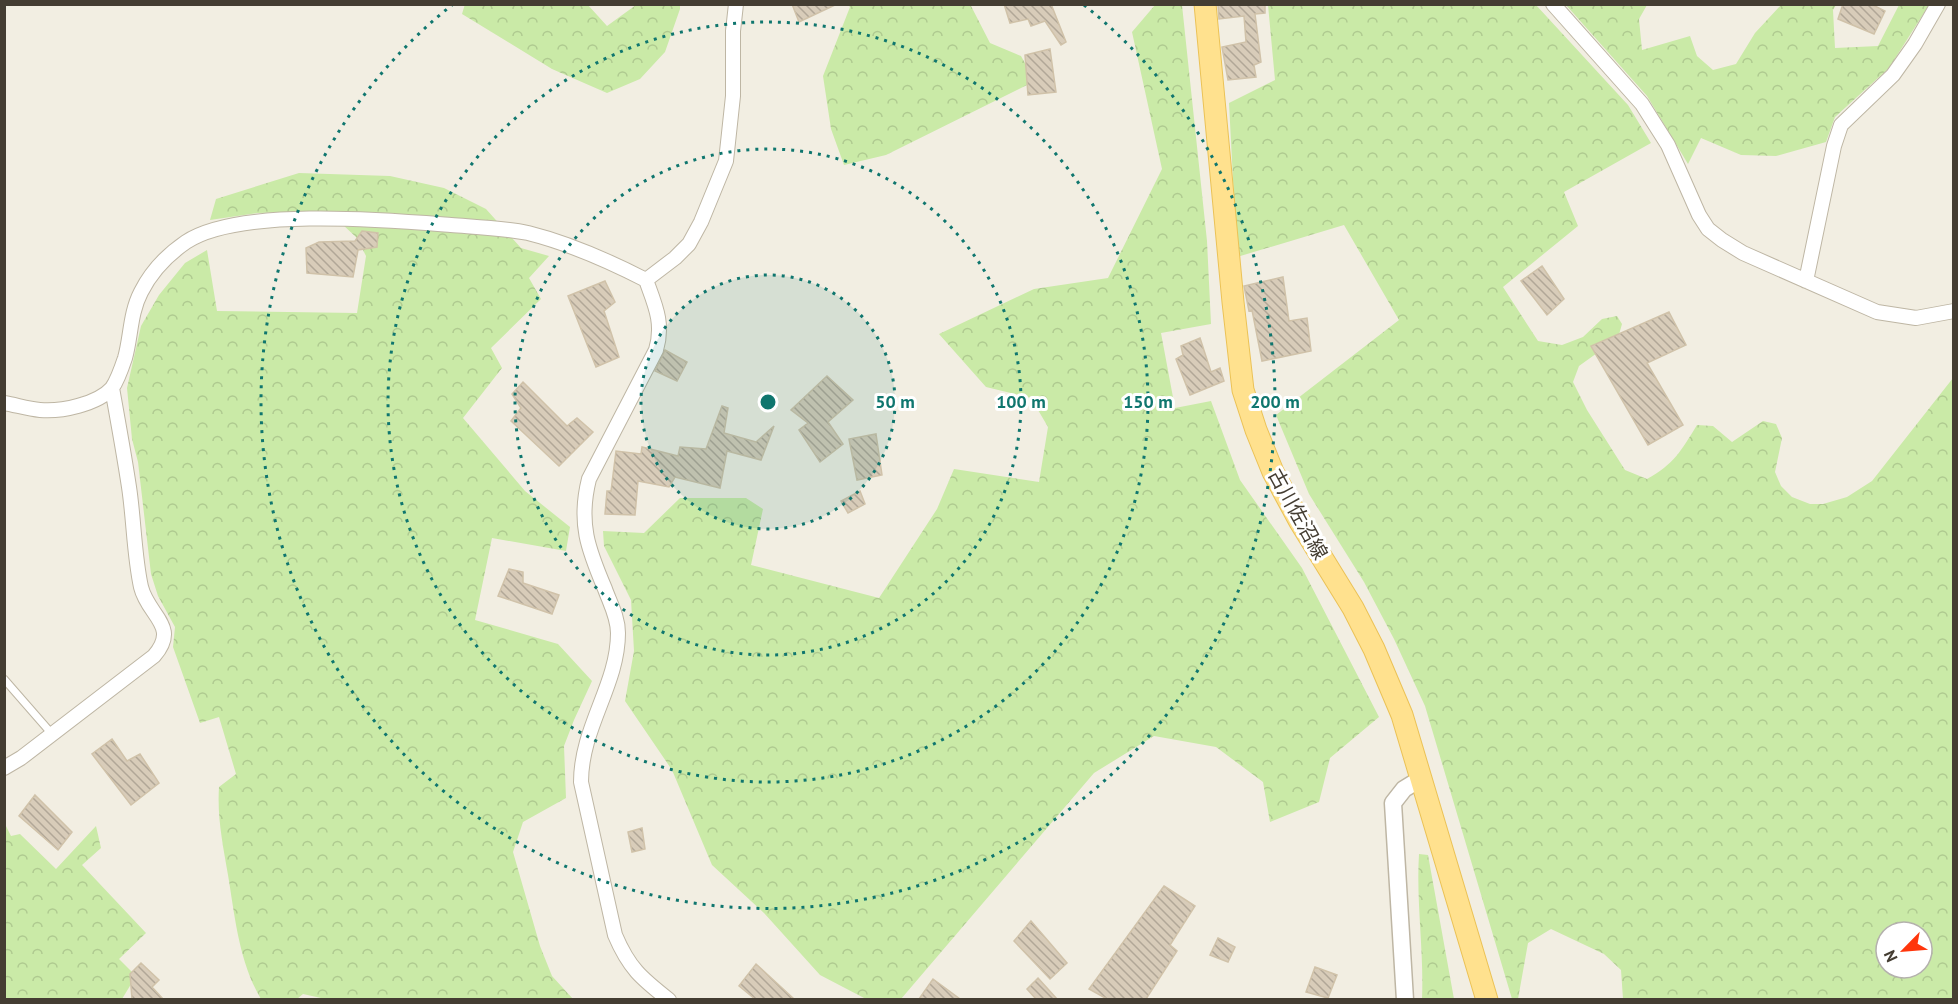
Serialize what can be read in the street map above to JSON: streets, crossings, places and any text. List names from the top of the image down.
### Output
{
  "streets": {
    "main road": ["古川佐沼線"]
  },
  "north": "bottom left",
  "rings": [
    "50 m",
    "100 m",
    "150 m",
    "200 m"
  ]
}
